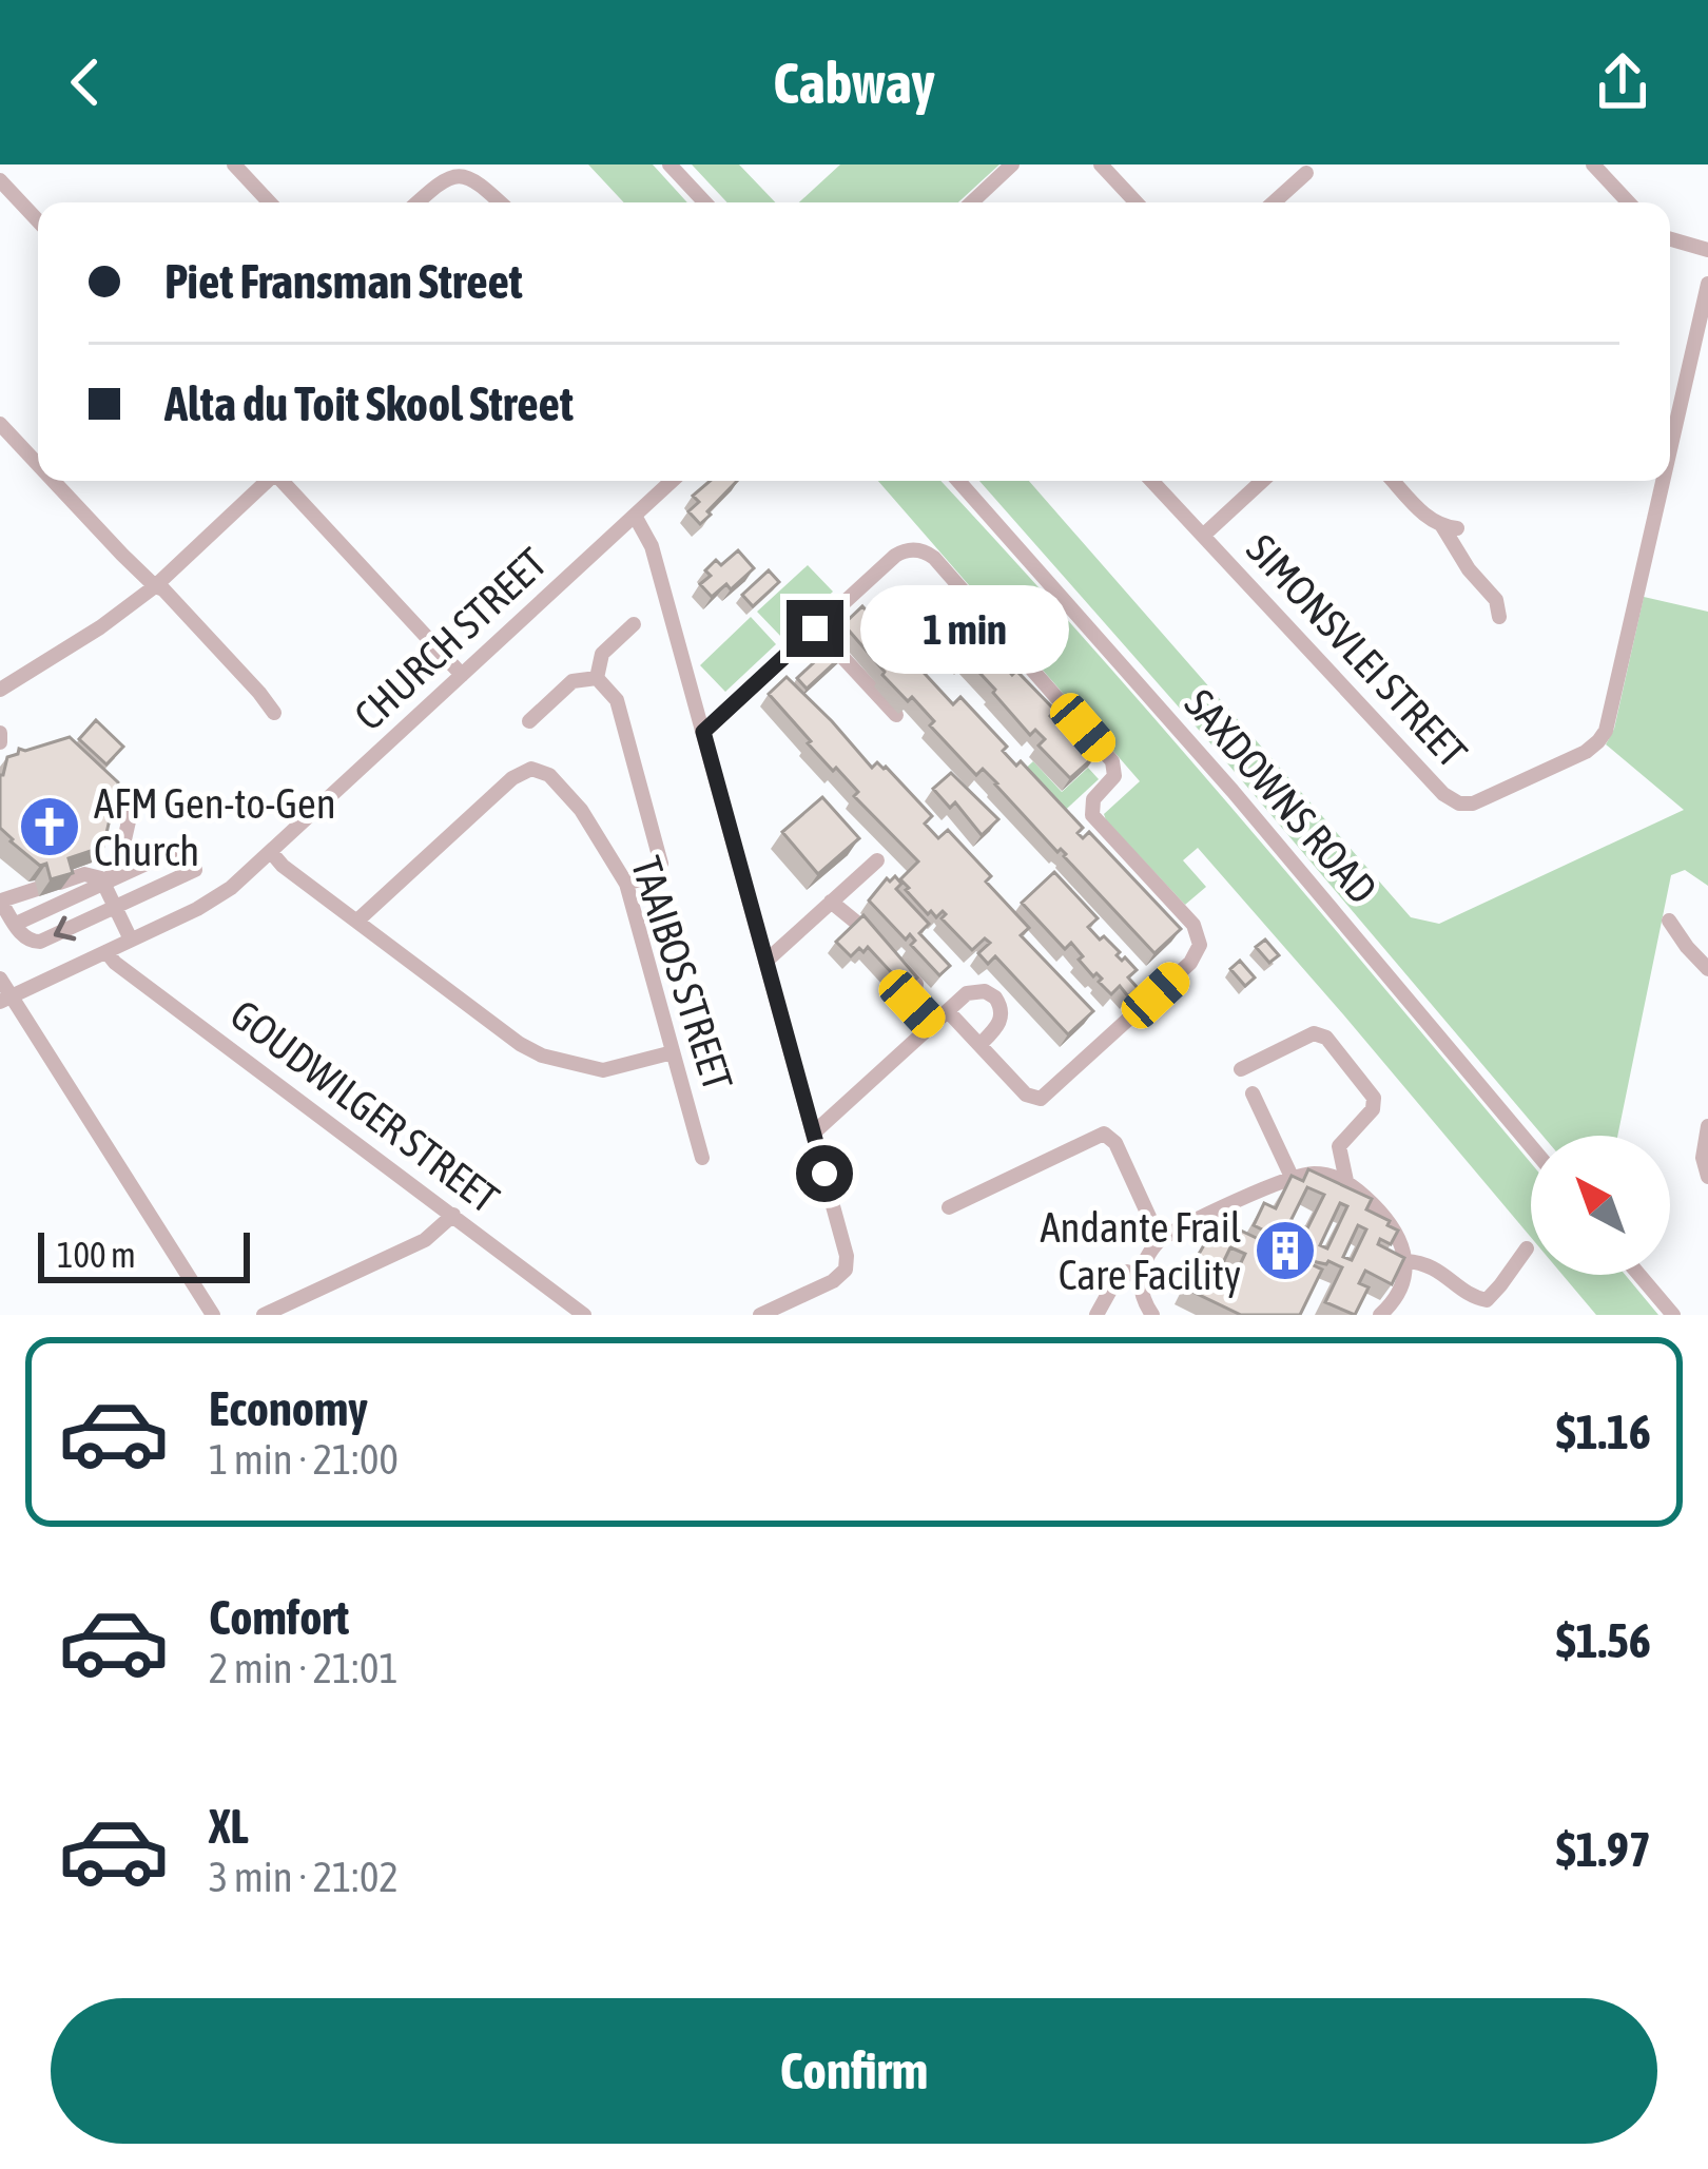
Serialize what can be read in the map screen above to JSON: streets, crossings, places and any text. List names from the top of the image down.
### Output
{
  "streets": {
    "street": [
      "CHURCH STREET",
      "SIMONSVLEI STREET",
      "SAXDOWNS ROAD",
      "TAAIBOS STREET",
      "GOUDWILGER STREET"
    ]
  },
  "crossings": [
    ["CHURCH STREET", "GOUDWILGER STREET"]
  ],
  "places": {
    "church": ["AFM Gen-to-Gen Church"],
    "building": ["Andante Frail Care Facility"]
  },
  "scale_bar": "100 m",
  "north": "top left",
  "page": {
    "header": "Cabway",
    "banner": ["Piet Fransman Street", "Alta du Toit Skool Street"],
    "bubble": "1 min",
    "scale": "100 m",
    "list": [
      {
        "name": "Economy",
        "note": "1 min · 21:00",
        "value": "$1.16"
      },
      {
        "name": "Comfort",
        "note": "2 min · 21:01",
        "value": "$1.56"
      },
      {
        "name": "XL",
        "note": "3 min · 21:02",
        "value": "$1.97"
      }
    ],
    "buttons": "Confirm"
  }
}
